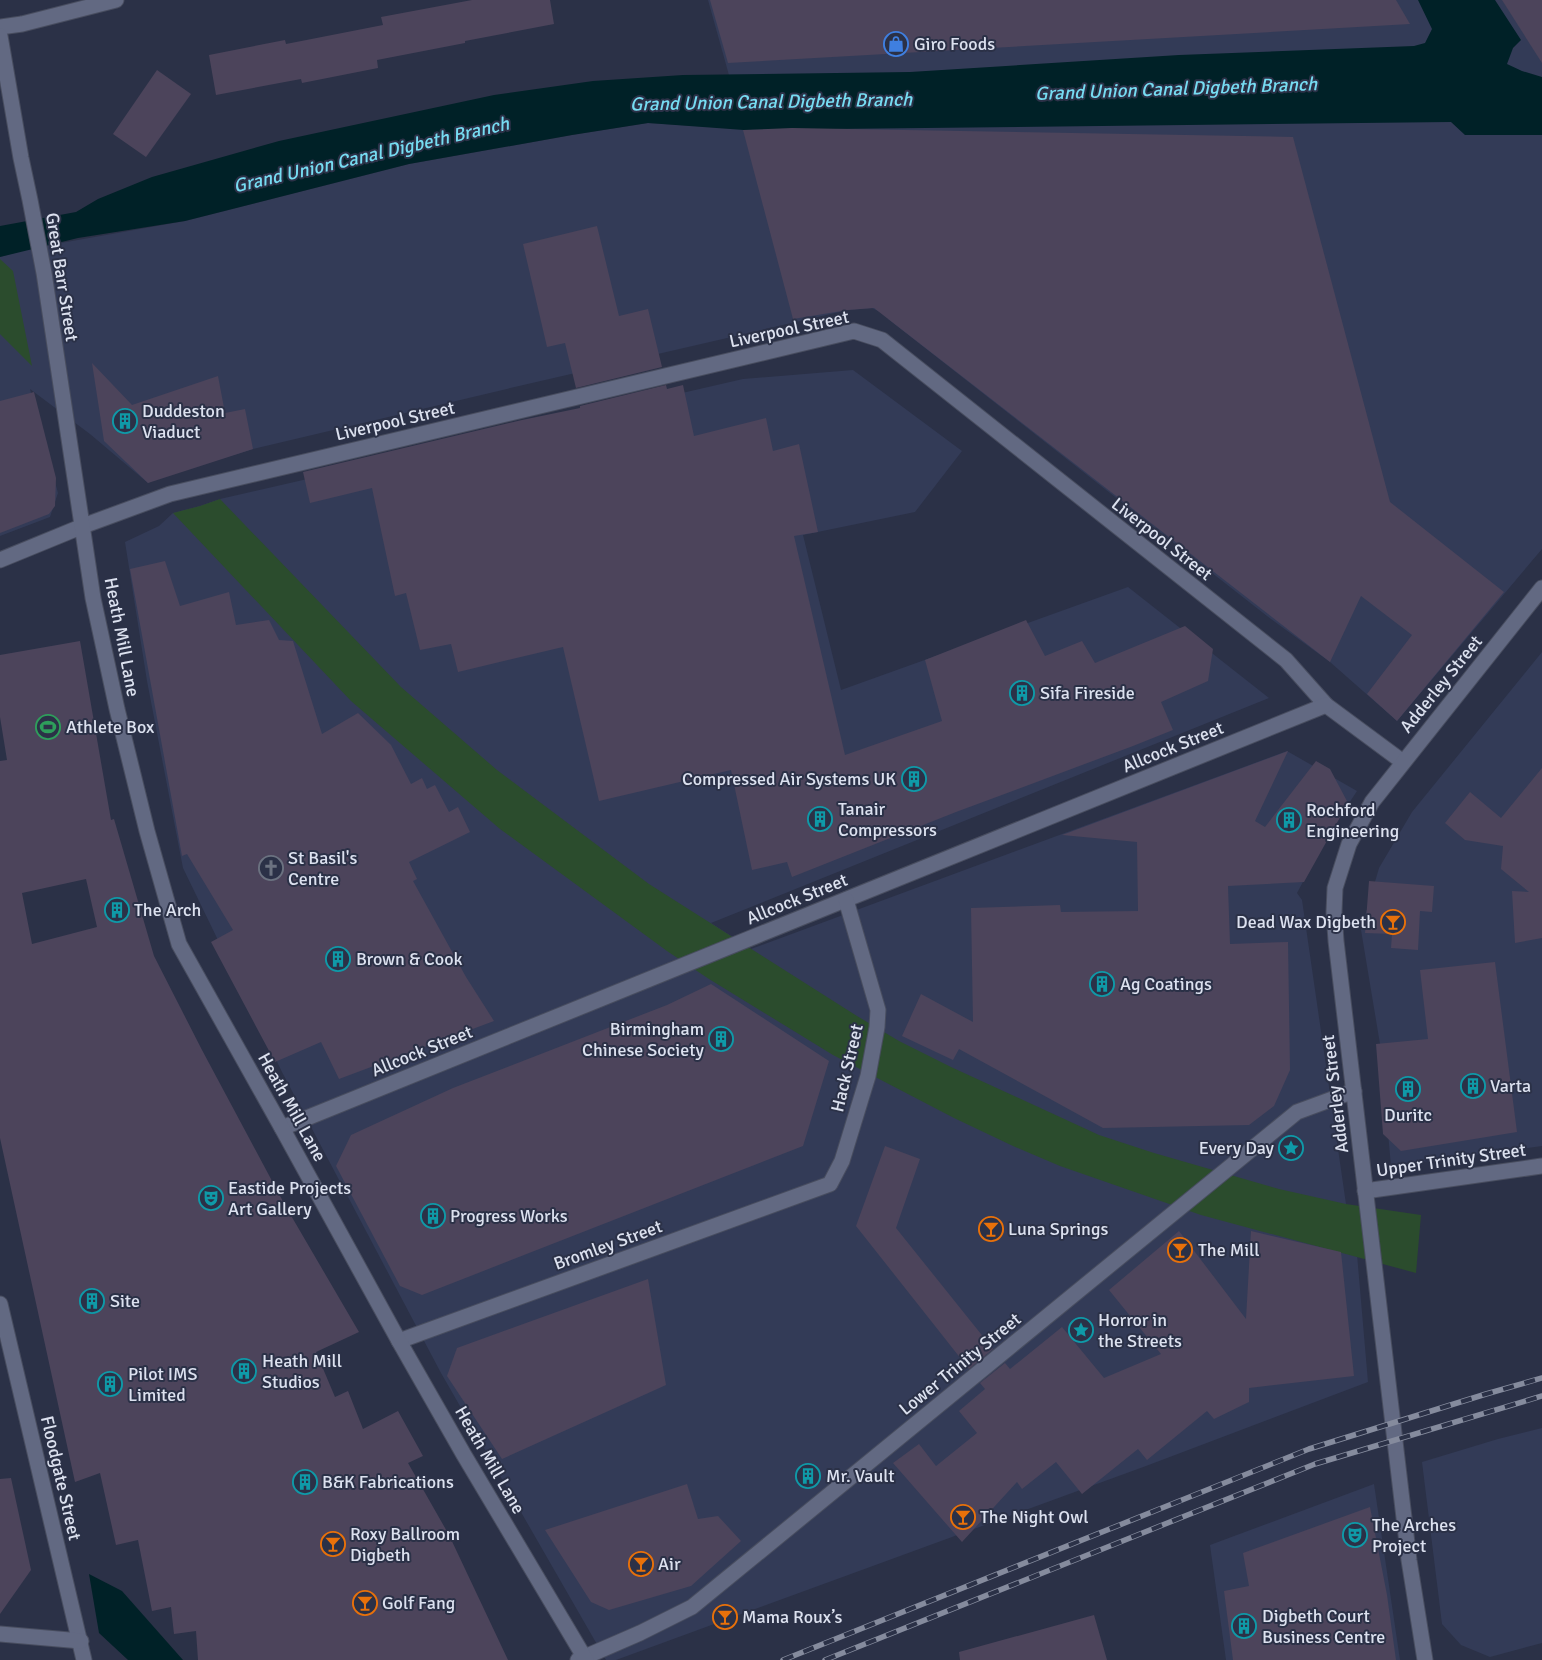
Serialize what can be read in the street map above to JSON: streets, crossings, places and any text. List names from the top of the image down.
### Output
{
  "streets": {
    "street": [
      "Great Barr Street",
      "Liverpool Street",
      "Heath Mill Lane",
      "Adderley Street",
      "Allcock Street",
      "Hack Street",
      "Upper Trinity Street",
      "Bromley Street",
      "Lower Trinity Street",
      "Floodgate Street"
    ]
  },
  "crossings": [
    ["Great Barr Street", "Liverpool Street"],
    ["Great Barr Street", "Heath Mill Lane"],
    ["Liverpool Street", "Heath Mill Lane"],
    ["Liverpool Street", "Adderley Street"],
    ["Liverpool Street", "Allcock Street"],
    ["Heath Mill Lane", "Allcock Street"],
    ["Heath Mill Lane", "Bromley Street"],
    ["Heath Mill Lane", "Lower Trinity Street"],
    ["Adderley Street", "Upper Trinity Street"],
    ["Adderley Street", "Lower Trinity Street"],
    ["Allcock Street", "Hack Street"],
    ["Hack Street", "Bromley Street"]
  ],
  "water": ["Grand Union Canal Digbeth Branch"],
  "places": {
    "shop": ["Giro Foods"],
    "building": [
      "Duddeston Viaduct",
      "Sifa Fireside",
      "Compressed Air Systems UK",
      "Tanair Compressors",
      "Rochford Engineering",
      "The Arch",
      "Brown & Cook",
      "Ag Coatings",
      "Birmingham Chinese Society",
      "Varta",
      "Duritc",
      "Progress Works",
      "Site",
      "Heath Mill Studios",
      "Pilot IMS Limited",
      "Mr. Vault",
      "B&K Fabrications",
      "Digbeth Court Business Centre"
    ],
    "sports": ["Athlete Box"],
    "church": ["St Basil's Centre"],
    "bar": [
      "Dead Wax Digbeth",
      "Luna Springs",
      "The Mill",
      "The Night Owl",
      "Roxy Ballroom Digbeth",
      "Air",
      "Golf Fang",
      "Mama Roux’s"
    ],
    "place": ["Every Day", "Horror in the Streets"],
    "theatre": ["Eastide Projects Art Gallery", "The Arches Project"]
  }
}
